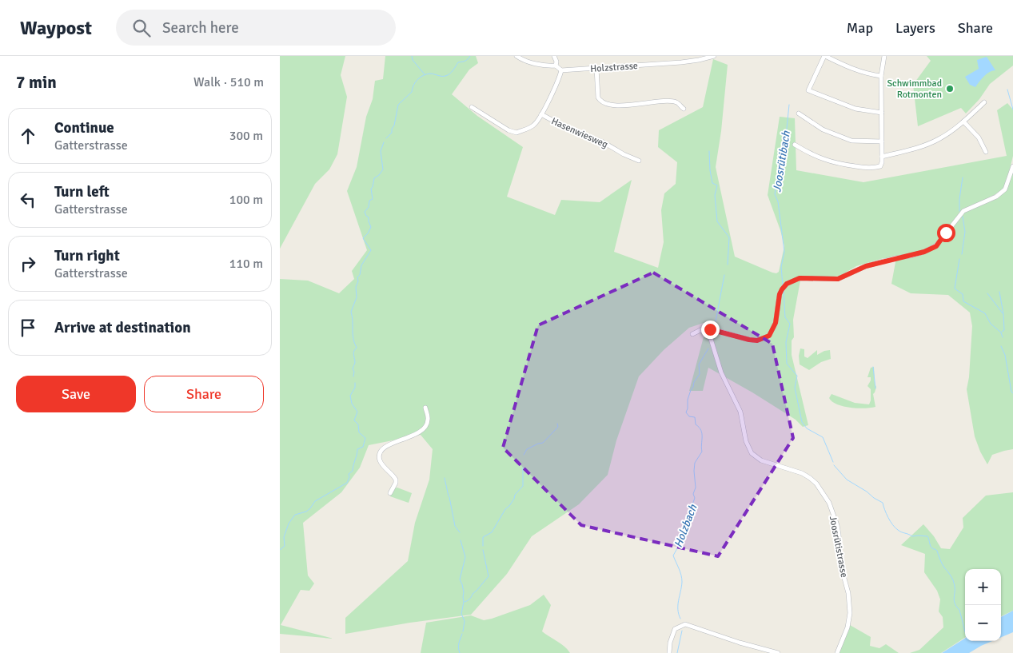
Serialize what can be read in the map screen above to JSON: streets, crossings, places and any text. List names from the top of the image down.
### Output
{
  "streets": {
    "street": ["Holzstrasse", "Hasenwiesweg", "Joosrütistrasse"]
  },
  "water": ["Joosrütibach", "Holzbach"],
  "places": ["Schwimmbad Rotmonten"],
  "page": {
    "header": "Waypost",
    "search": "Search here",
    "nav": ["Map", "Layers", "Share"],
    "heading": ["7 min", "Walk · 510 m"],
    "list": [
      ["Continue", "Gatterstrasse", "300 m"],
      ["Turn left", "Gatterstrasse", "100 m"],
      ["Turn right", "Gatterstrasse", "110 m"],
      "Arrive at destination"
    ],
    "buttons": ["Save", "Share"],
    "map_buttons": ["+", "−"]
  }
}
